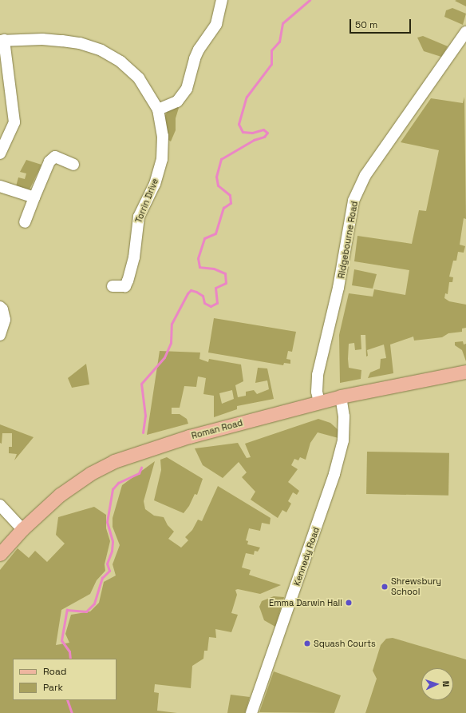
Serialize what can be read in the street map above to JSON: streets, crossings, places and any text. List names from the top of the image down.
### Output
{
  "streets": {
    "main road": ["Roman Road"],
    "street": ["Torrin Drive", "Ridgebourne Road", "Kennedy Road"]
  },
  "crossings": [
    ["Ridgebourne Road", "Roman Road"],
    ["Roman Road", "Kennedy Road"]
  ],
  "places": ["Shrewsbury School", "Emma Darwin Hall", "Squash Courts"],
  "legend": ["Road", "Park"],
  "scale_bar": "50 m",
  "north": "right"
}
